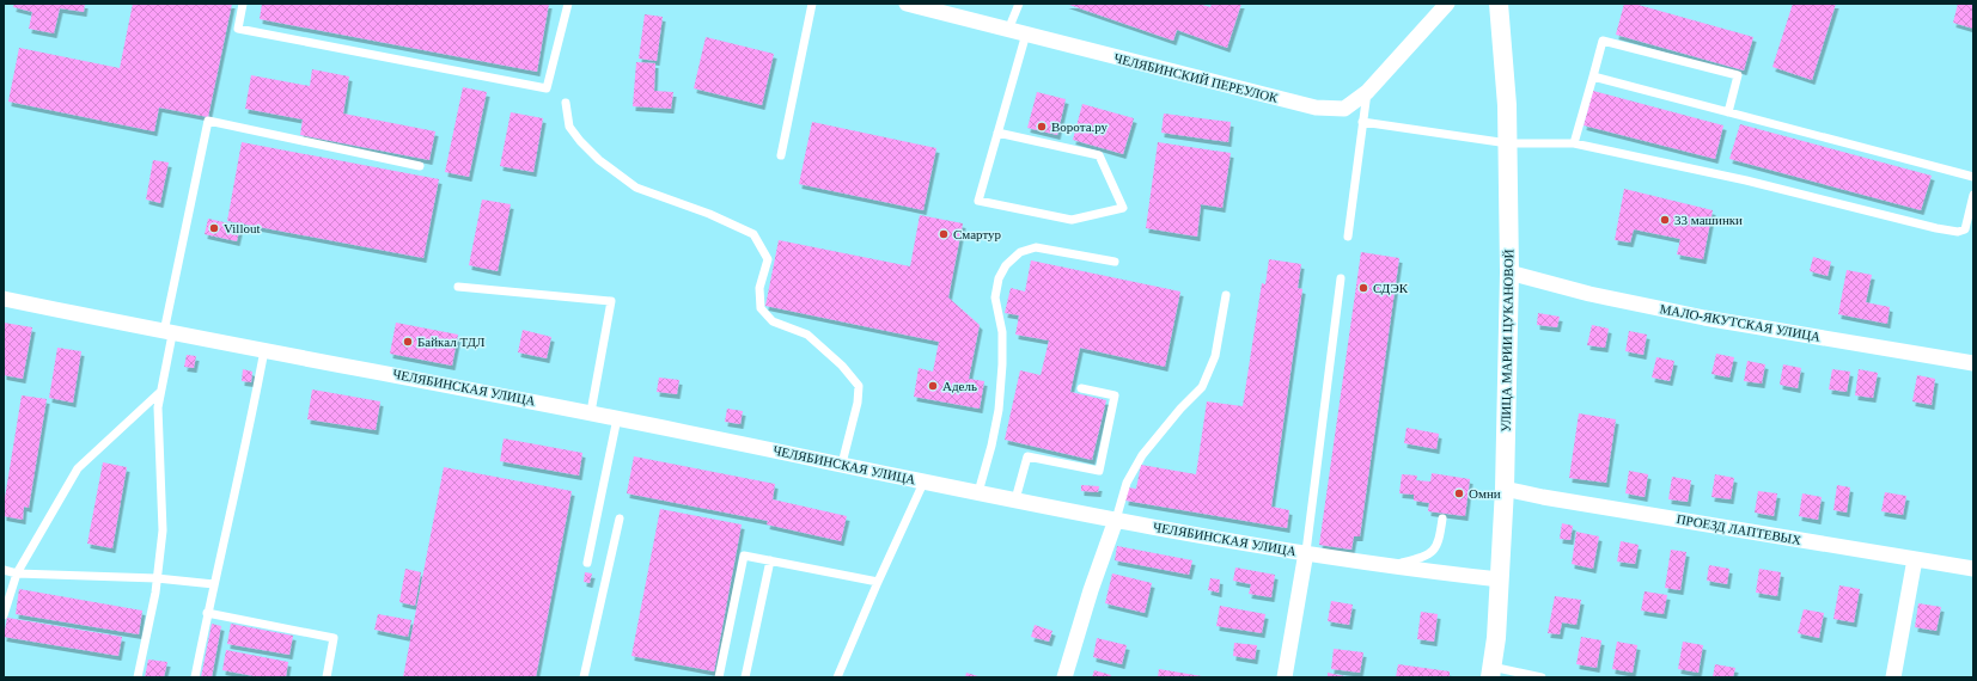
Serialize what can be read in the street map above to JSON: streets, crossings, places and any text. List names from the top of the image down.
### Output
{
  "streets": {
    "street": [
      "ЧЕЛЯБИНСКИЙ ПЕРЕУЛОК",
      "МАЛО-ЯКУТСКАЯ УЛИЦА",
      "УЛИЦА МАРИИ ЦУКАНОВОЙ",
      "ЧЕЛЯБИНСКАЯ УЛИЦА",
      "ПРОЕЗД ЛАПТЕВЫХ"
    ]
  },
  "crossings": [
    ["МАЛО-ЯКУТСКАЯ УЛИЦА", "УЛИЦА МАРИИ ЦУКАНОВОЙ"],
    ["УЛИЦА МАРИИ ЦУКАНОВОЙ", "ЧЕЛЯБИНСКАЯ УЛИЦА"],
    ["УЛИЦА МАРИИ ЦУКАНОВОЙ", "ПРОЕЗД ЛАПТЕВЫХ"]
  ],
  "places": [
    "Ворота.ру",
    "33 машинки",
    "Villout",
    "Смартур",
    "СДЭК",
    "Байкал ТДЛ",
    "Адель",
    "Омни"
  ]
}
